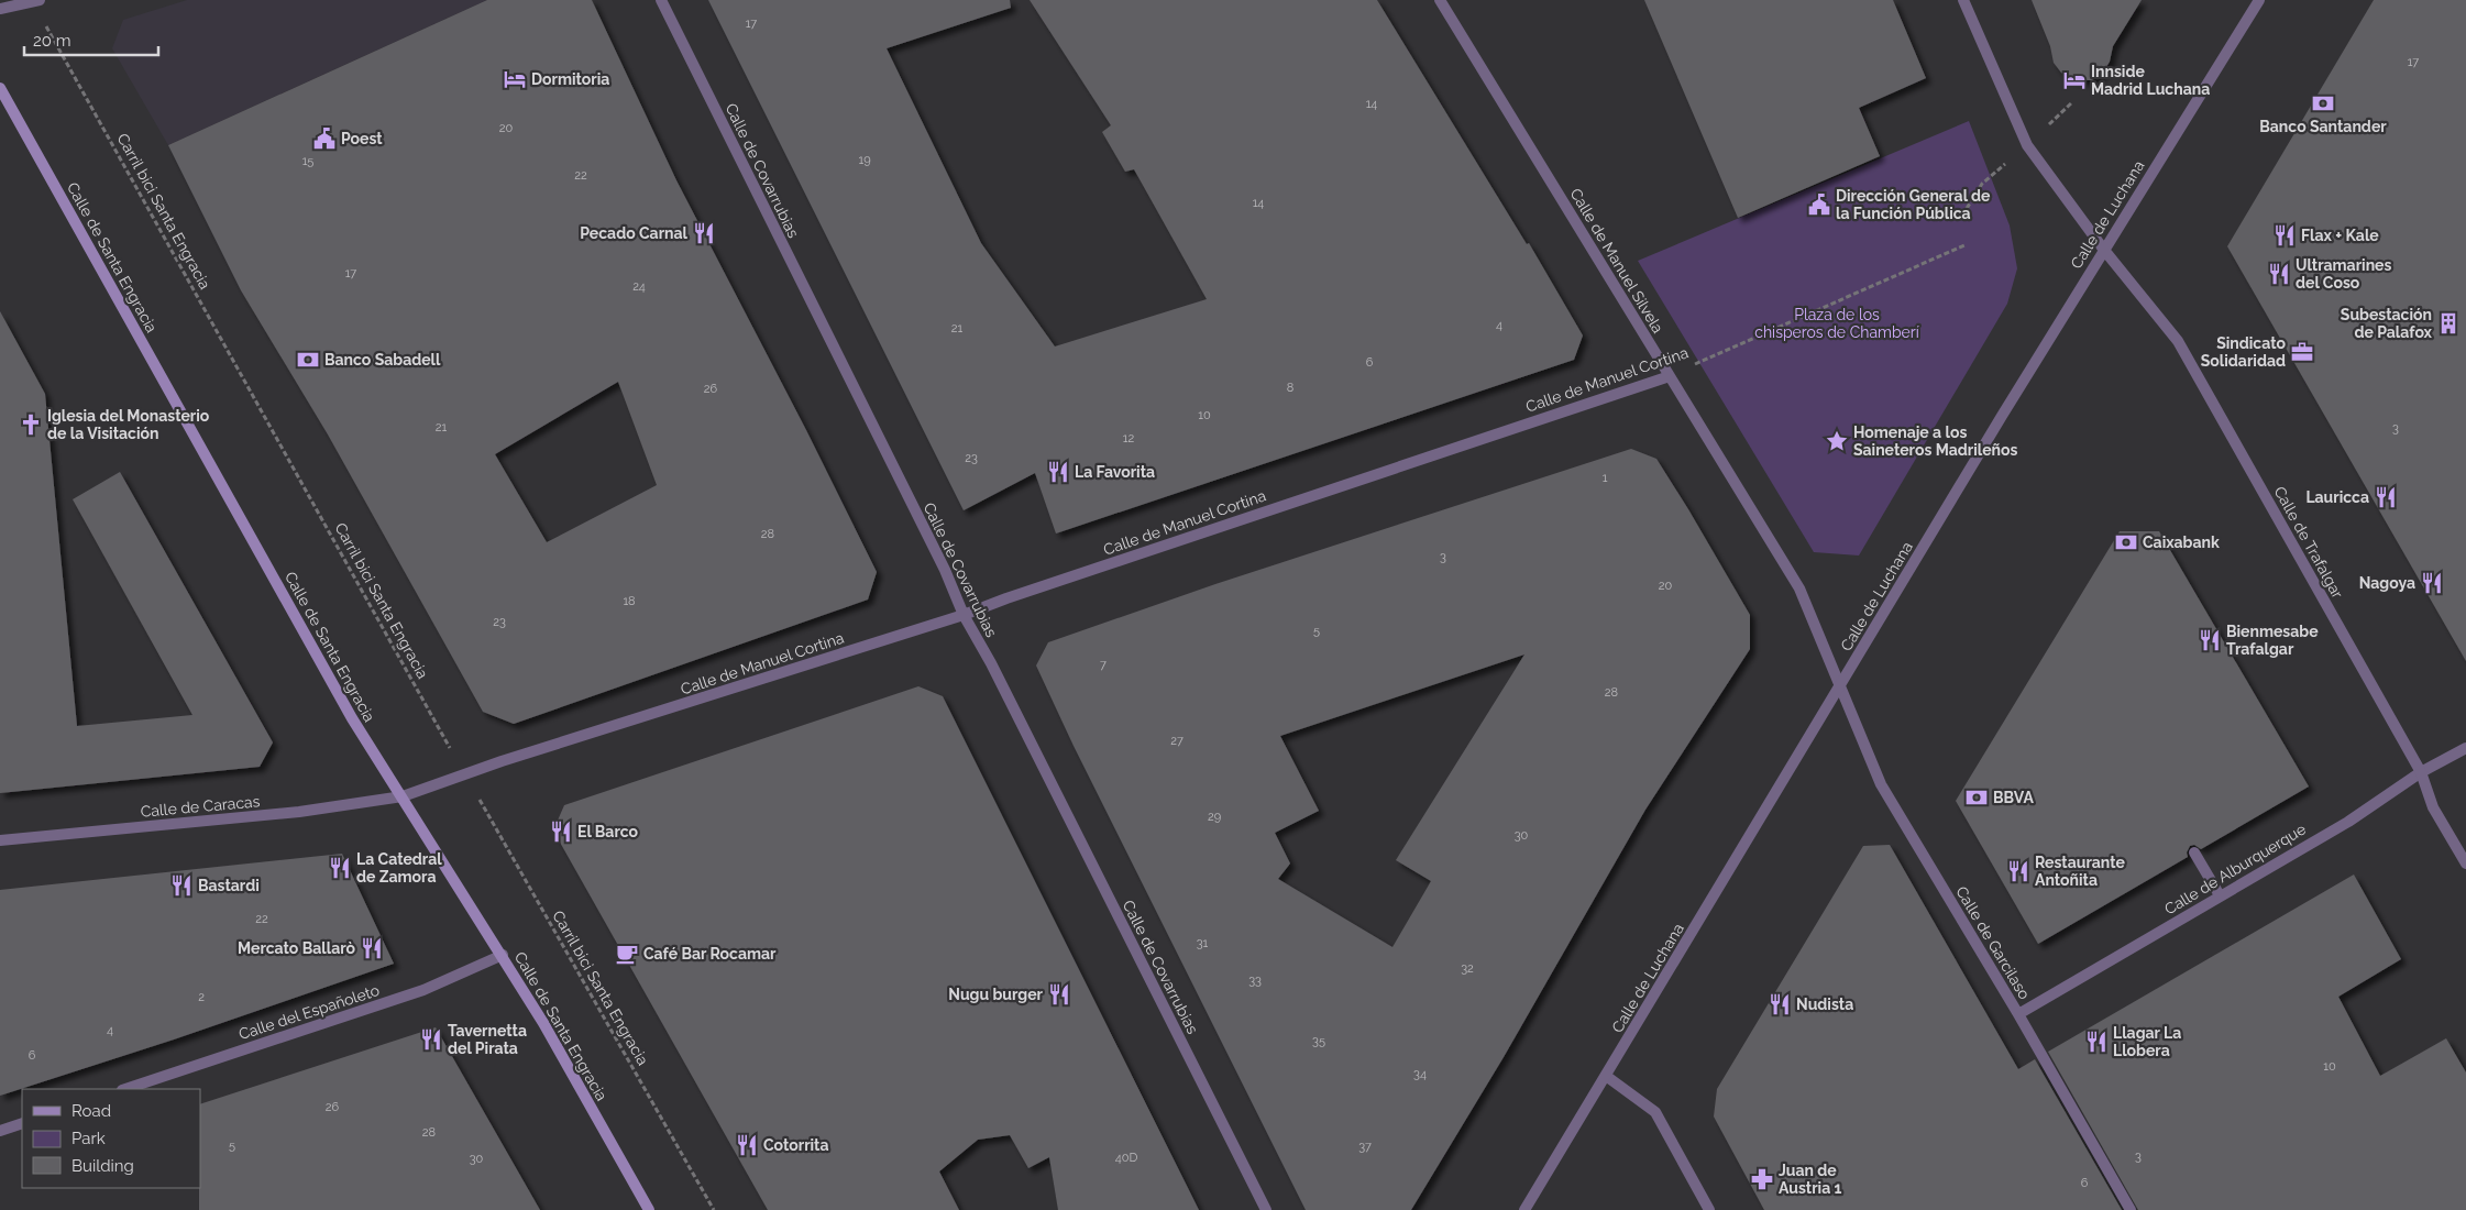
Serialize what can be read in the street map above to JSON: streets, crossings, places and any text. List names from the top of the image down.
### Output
{
  "streets": {
    "main road": ["Calle de Santa Engracia"],
    "street": [
      "Calle de Covarrubias",
      "Calle de Luchana",
      "Calle de Manuel Silvela",
      "Calle de Manuel Cortina",
      "Calle de Trafalgar",
      "Calle de Caracas",
      "Calle de Alburquerque",
      "Calle de Garcilaso",
      "Calle del Españoleto"
    ],
    "path": ["Carril bici Santa Engracia"]
  },
  "crossings": [
    ["Calle de Covarrubias", "Calle de Manuel Cortina"],
    ["Carril bici Santa Engracia", "Calle de Manuel Cortina"],
    ["Calle de Luchana", "Calle de Manuel Silvela"],
    ["Calle de Luchana", "Calle de Trafalgar"],
    ["Calle de Luchana", "Calle de Garcilaso"],
    ["Calle de Santa Engracia", "Calle de Manuel Cortina"],
    ["Calle de Santa Engracia", "Calle de Caracas"],
    ["Calle de Santa Engracia", "Calle del Españoleto"],
    ["Calle de Manuel Silvela", "Calle de Manuel Cortina"],
    ["Calle de Manuel Silvela", "Calle de Garcilaso"],
    ["Calle de Manuel Cortina", "Calle de Caracas"],
    ["Calle de Trafalgar", "Calle de Alburquerque"],
    ["Calle de Alburquerque", "Calle de Garcilaso"]
  ],
  "parks": ["Plaza de los chisperos de Chamberí"],
  "places": {
    "hotel": ["Dormitoria", "Innside Madrid Luchana"],
    "bank": [
      "Banco Santander",
      "Banco Sabadell",
      "Caixabank",
      "BBVA"
    ],
    "public building": ["Poest", "Dirección General de la Función Pública"],
    "restaurant": [
      "Pecado Carnal",
      "Flax + Kale",
      "Ultramarines del Coso",
      "La Favorita",
      "Lauricca",
      "Nagoya",
      "Bienmesabe Trafalgar",
      "El Barco",
      "La Catedral de Zamora",
      "Restaurante Antoñita",
      "Bastardi",
      "Mercato Ballarò",
      "Nugu burger",
      "Nudista",
      "Tavernetta del Pirata",
      "Llagar La Llobera",
      "Cotorrita"
    ],
    "building": ["Subestación de Palafox"],
    "office": ["Sindicato Solidaridad"],
    "church": ["Iglesia del Monasterio de la Visitación"],
    "place": ["Homenaje a los Saineteros Madrileños"],
    "cafe": ["Café Bar Rocamar"],
    "pharmacy": ["Juan de Austria 1"]
  },
  "house_numbers": [
    "17",
    "17",
    "14",
    "20",
    "19",
    "15",
    "22",
    "14",
    "17",
    "24",
    "4",
    "21",
    "6",
    "8",
    "26",
    "10",
    "21",
    "3",
    "12",
    "23",
    "1",
    "28",
    "3",
    "20",
    "18",
    "23",
    "5",
    "7",
    "28",
    "27",
    "29",
    "30",
    "22",
    "31",
    "32",
    "33",
    "2",
    "4",
    "35",
    "6",
    "10",
    "34",
    "26",
    "28",
    "5",
    "37",
    "3",
    "40D",
    "30",
    "6"
  ],
  "legend": ["Road", "Park", "Building"],
  "scale_bar": "20 m"
}
